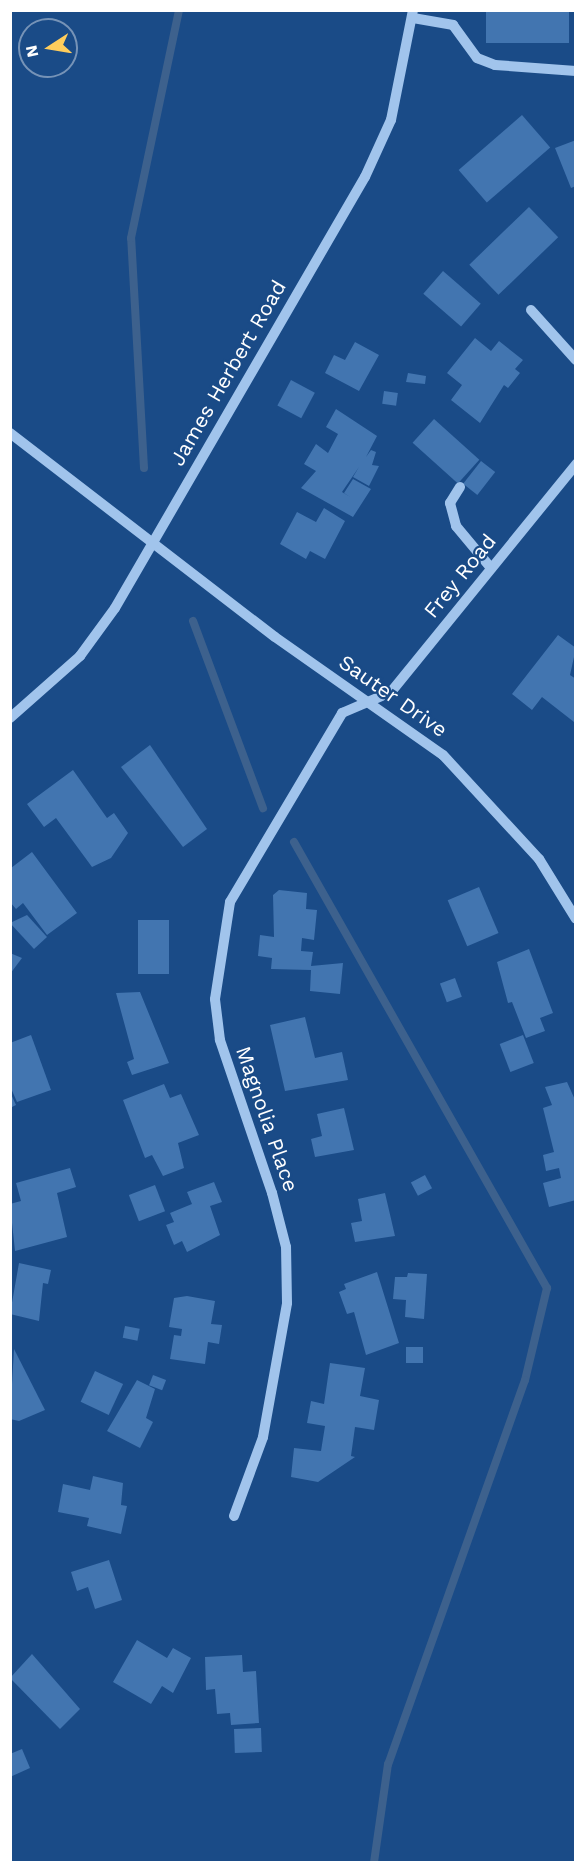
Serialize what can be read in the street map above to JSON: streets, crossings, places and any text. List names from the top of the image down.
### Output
{
  "streets": {
    "street": [
      "James Herbert Road",
      "Frey Road",
      "Sauter Drive",
      "Magnolia Place"
    ]
  },
  "crossings": [
    ["James Herbert Road", "Sauter Drive"],
    ["Frey Road", "Sauter Drive"],
    ["Frey Road", "Magnolia Place"],
    ["Sauter Drive", "Magnolia Place"]
  ],
  "north": "left"
}
